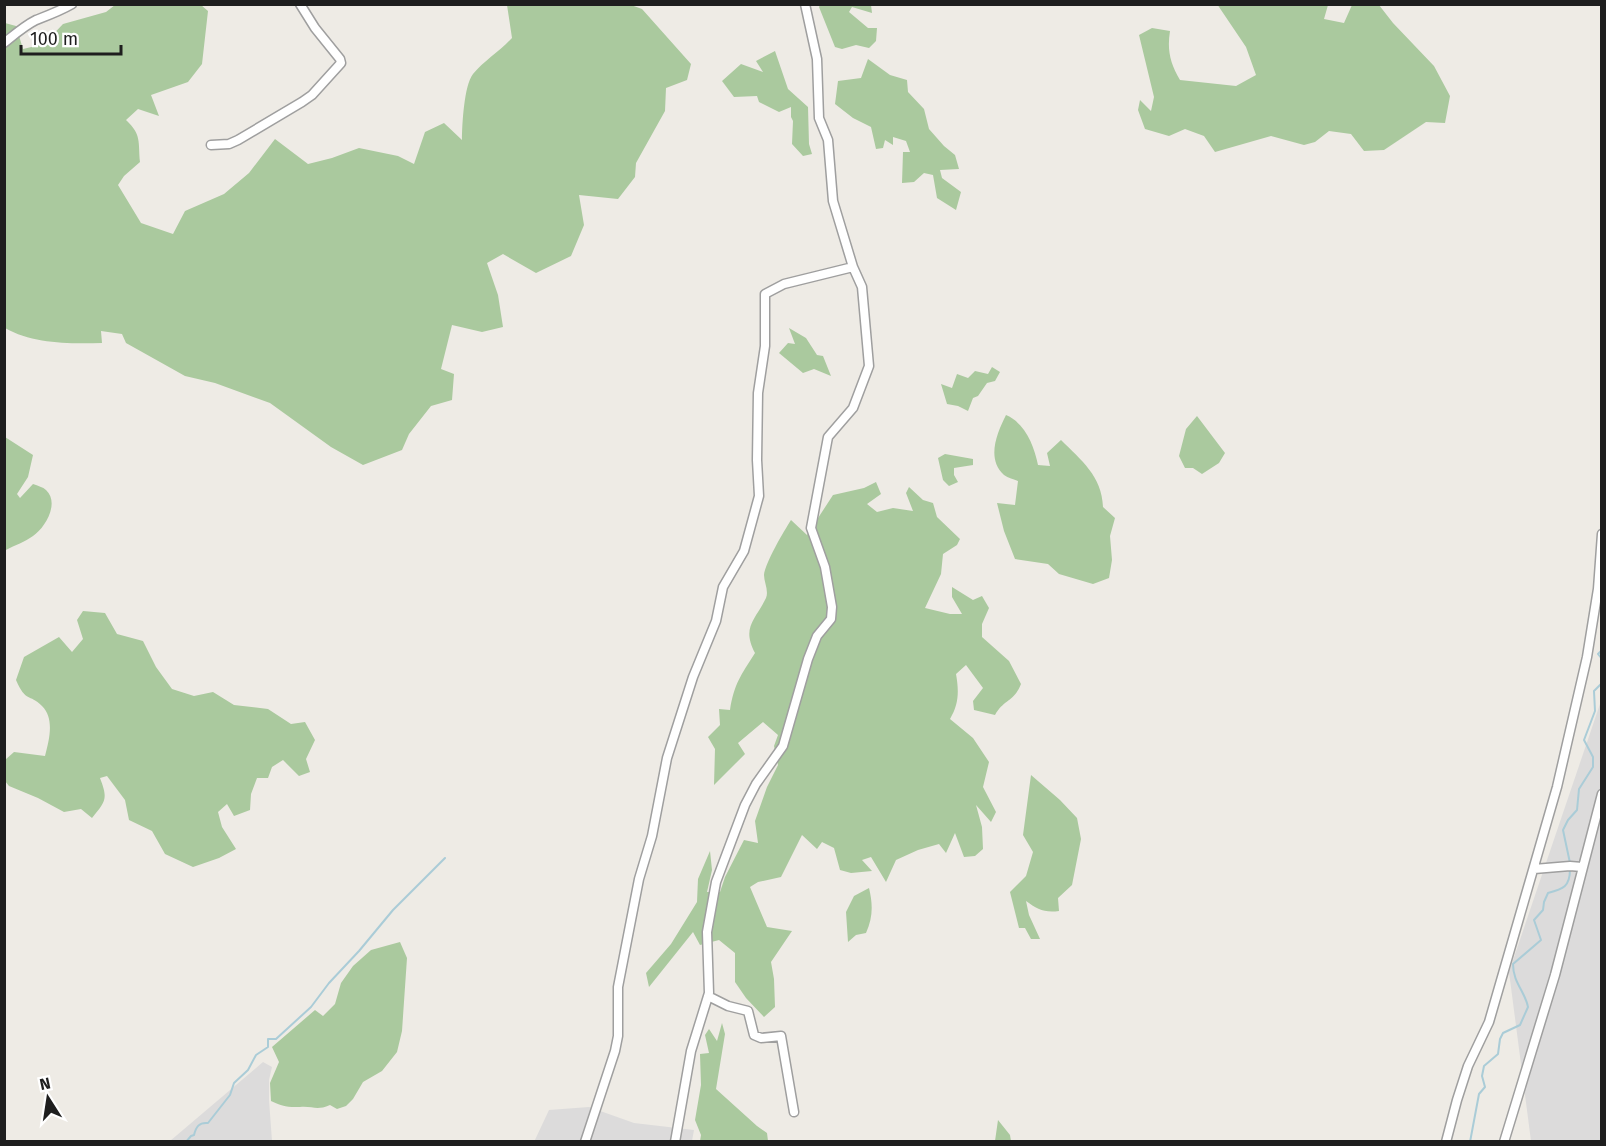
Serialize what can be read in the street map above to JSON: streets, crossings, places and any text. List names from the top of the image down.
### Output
{
  "scale_bar": "100 m",
  "north": "top"
}
